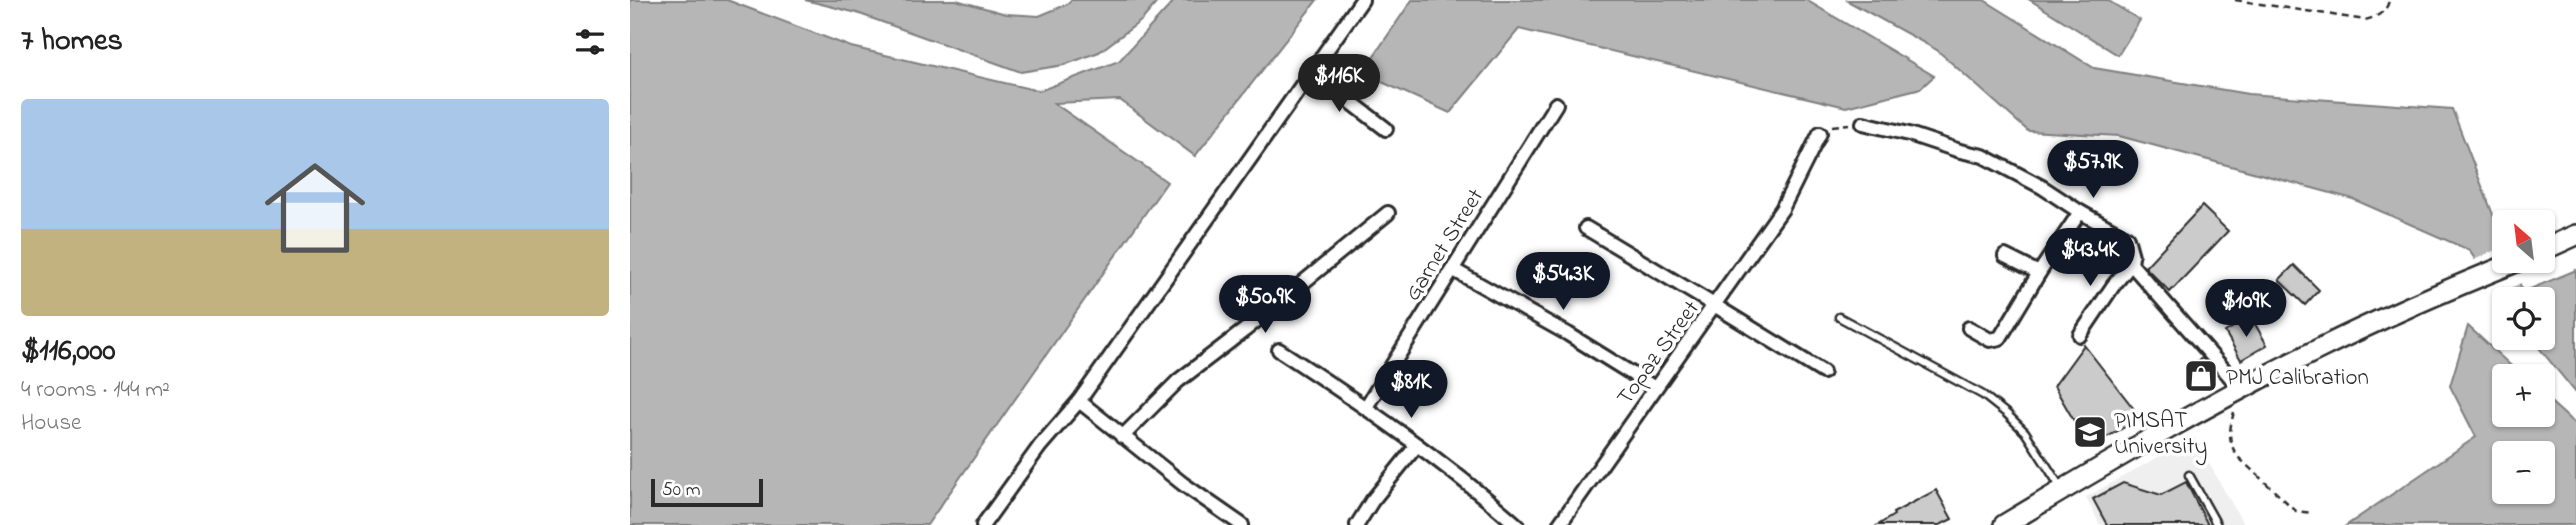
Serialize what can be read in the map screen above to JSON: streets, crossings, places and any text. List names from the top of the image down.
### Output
{
  "streets": {
    "street": ["Garnet Street", "Topaz Street"]
  },
  "places": {
    "shop": ["PMJ Calibration"],
    "school or university": ["PIMSAT University"]
  },
  "scale_bar": "50 m",
  "north": "top left",
  "page": {
    "heading": "7 homes",
    "price": [
      "$116K",
      "$57.9K",
      "$43.4K",
      "$54.3K",
      "$50.9K",
      "$109K",
      "$81K"
    ],
    "list": [
      {
        "name": "$116,000",
        "note": "4 rooms · 144 m² · House"
      }
    ],
    "map_buttons": ["+", "−"],
    "scale": "50 m"
  }
}
